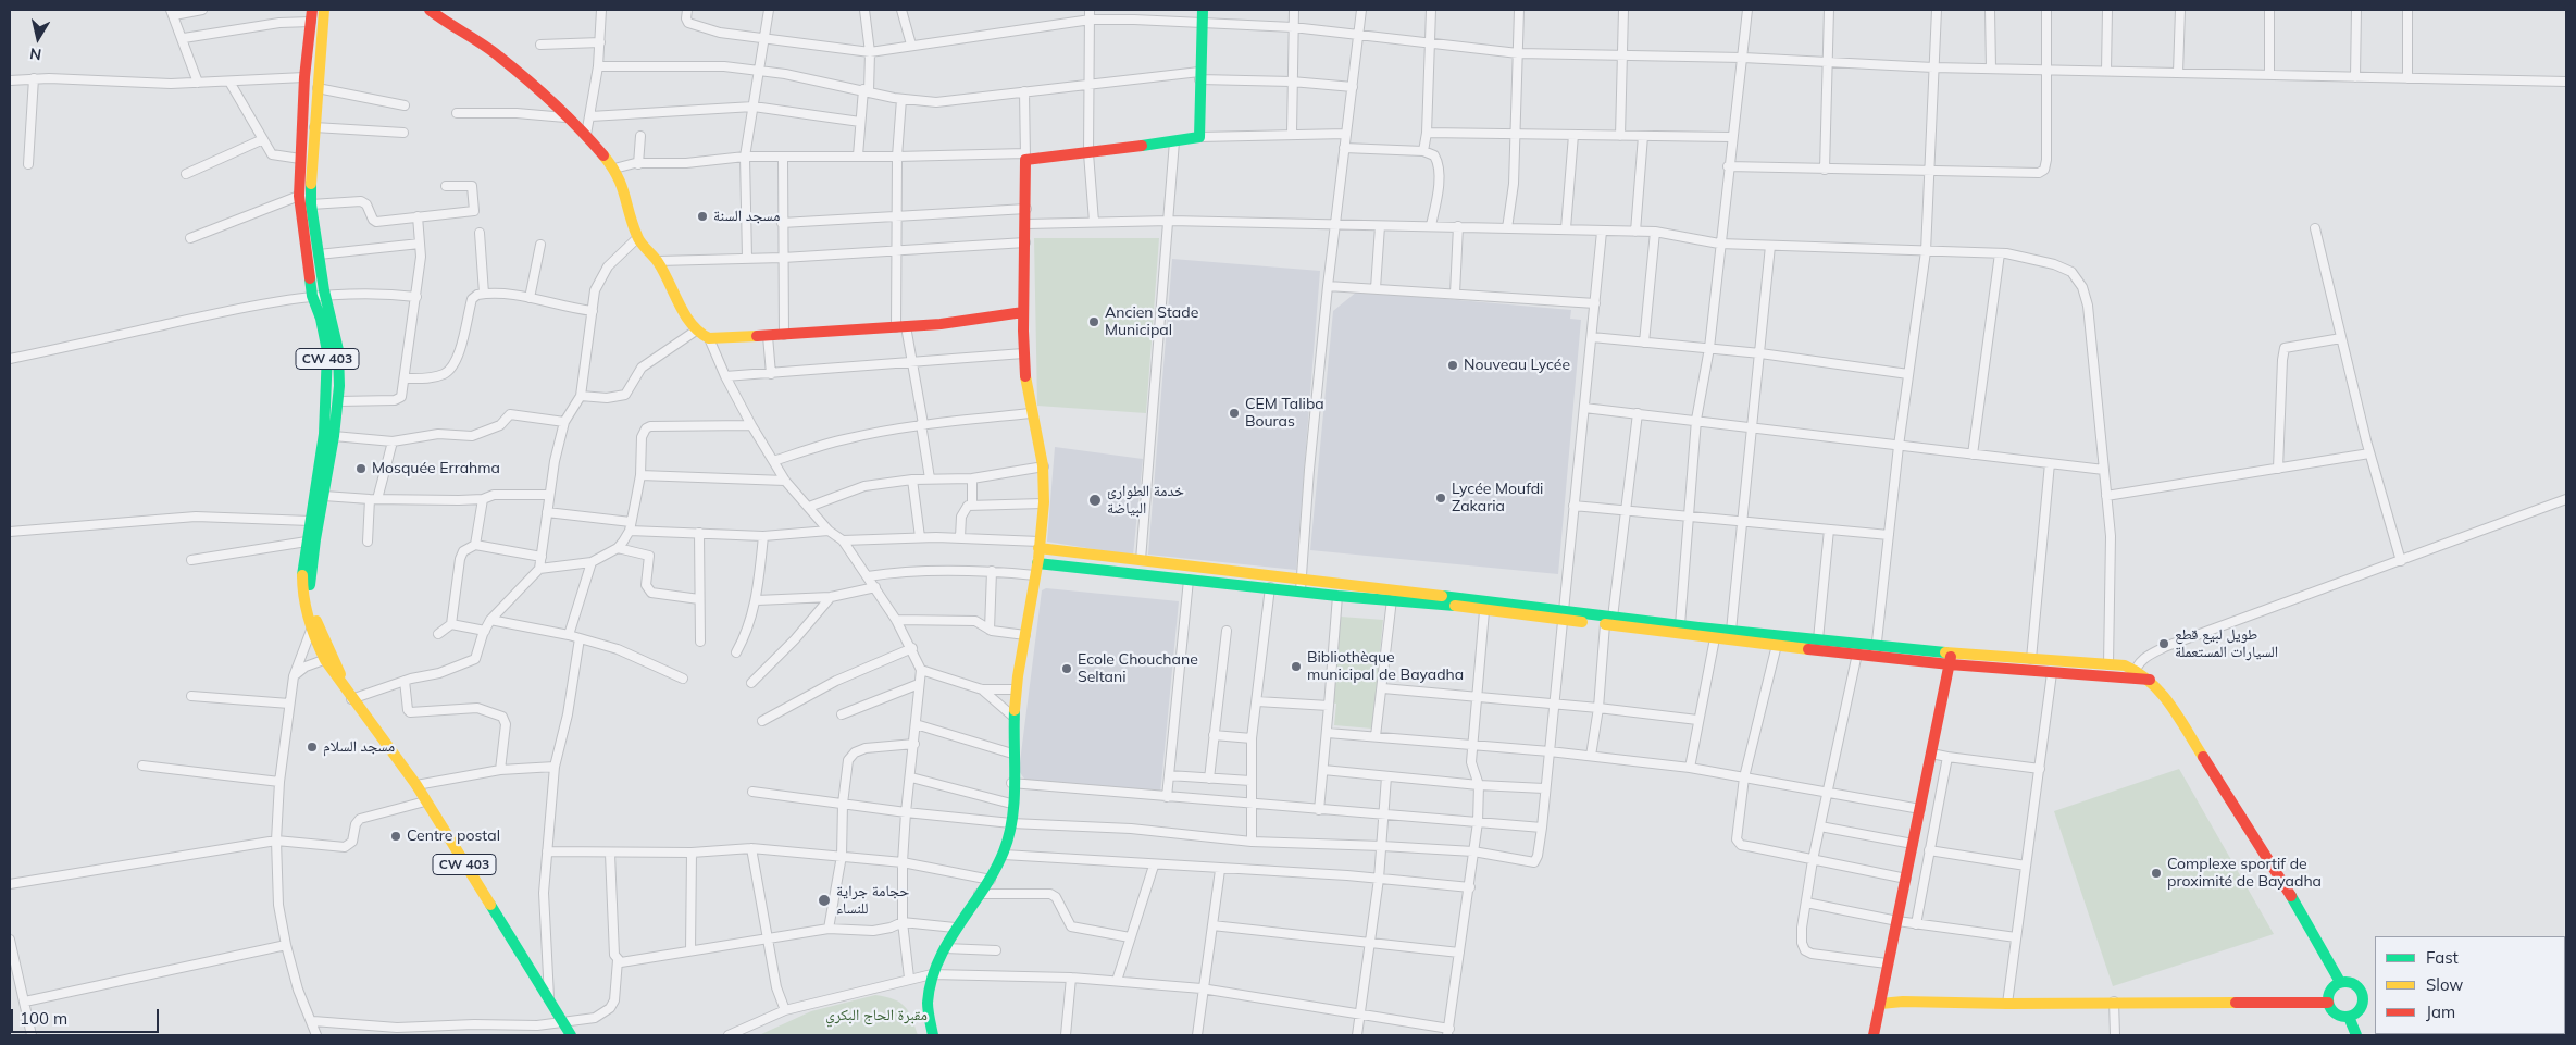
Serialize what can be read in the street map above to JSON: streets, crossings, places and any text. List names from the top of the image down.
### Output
{
  "streets": {
    "street": ["CW 403"]
  },
  "parks": ["مقبرة الحاج البكري"],
  "places": [
    "مسجد السنة",
    "Ancien Stade Municipal",
    "Nouveau Lycée",
    "CEM Taliba Bouras",
    "Mosquée Errahma",
    "Lycée Moufdi Zakaria",
    "خدمة الطوارئ البياضة",
    "طويل لبيع قطع السيارات المستعملة",
    "Bibliothèque municipal de Bayadha",
    "Ecole Chouchane Seltani",
    "مسجد السلام",
    "Centre postal",
    "Complexe sportif de proximité de Bayadha",
    "حجامة جراية للنساء"
  ],
  "legend": ["Fast", "Slow", "Jam"],
  "scale_bar": "100 m",
  "north": "bottom"
}
